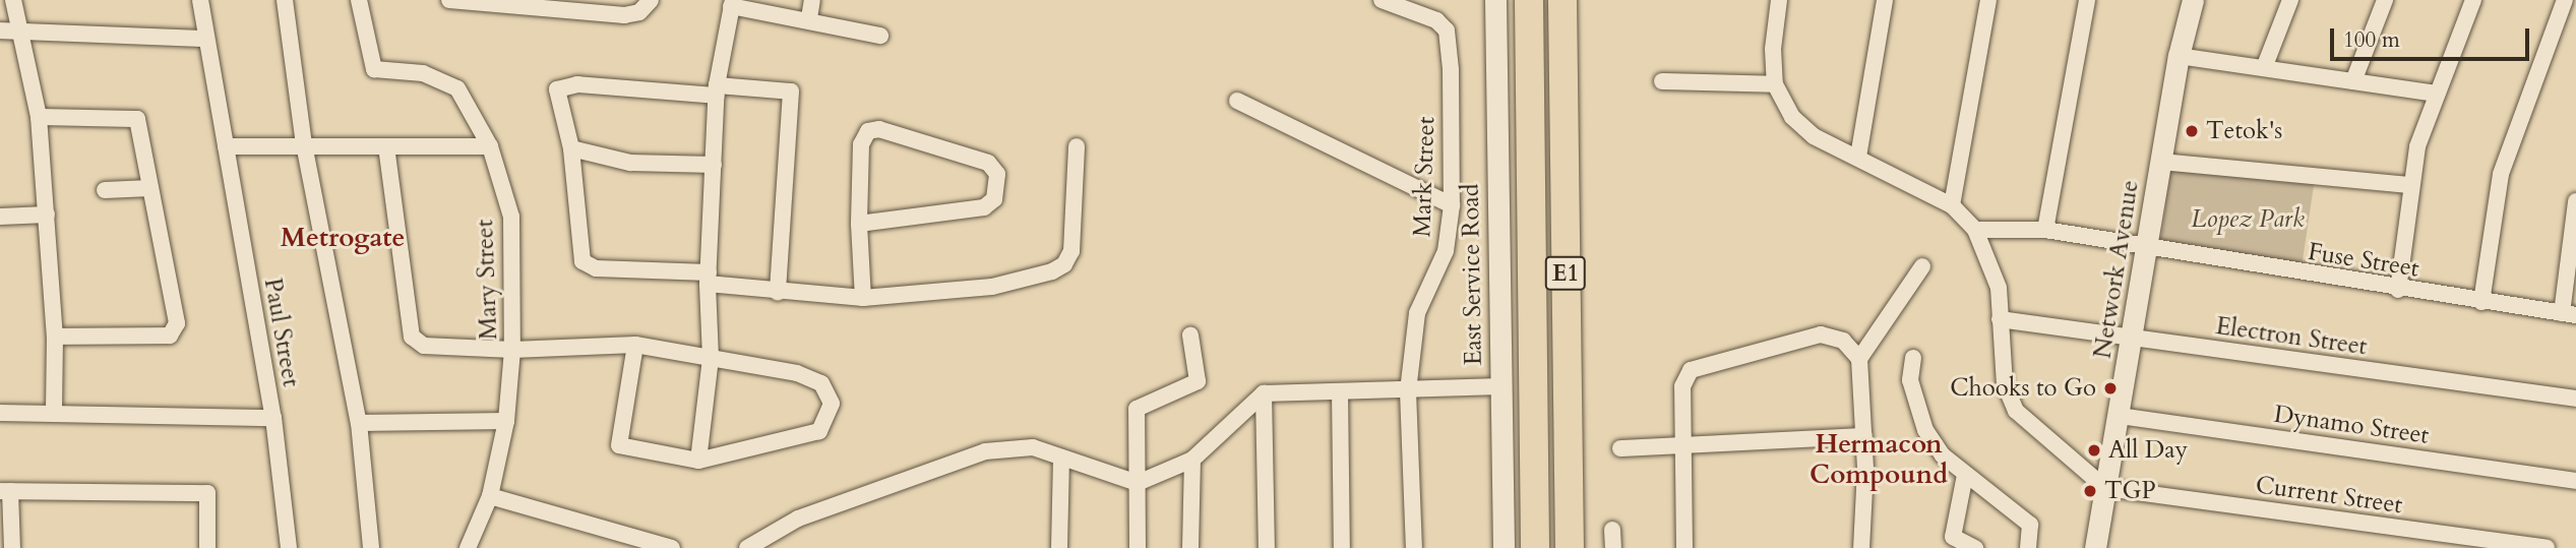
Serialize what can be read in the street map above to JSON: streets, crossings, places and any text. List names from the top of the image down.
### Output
{
  "streets": {
    "highway": ["E1"],
    "street": [
      "Mark Street",
      "Fuse Street",
      "Network Avenue",
      "East Service Road",
      "Mary Street",
      "Paul Street",
      "Electron Street",
      "Dynamo Street",
      "Current Street"
    ]
  },
  "crossings": [
    ["Fuse Street", "Network Avenue"],
    ["Network Avenue", "Electron Street"],
    ["Network Avenue", "Dynamo Street"],
    ["Network Avenue", "Current Street"]
  ],
  "districts": ["Metrogate", "Hermacon Compound"],
  "parks": ["Lopez Park"],
  "places": [
    "Tetok's",
    "Chooks to Go",
    "All Day",
    "TGP"
  ],
  "scale_bar": "100 m"
}
